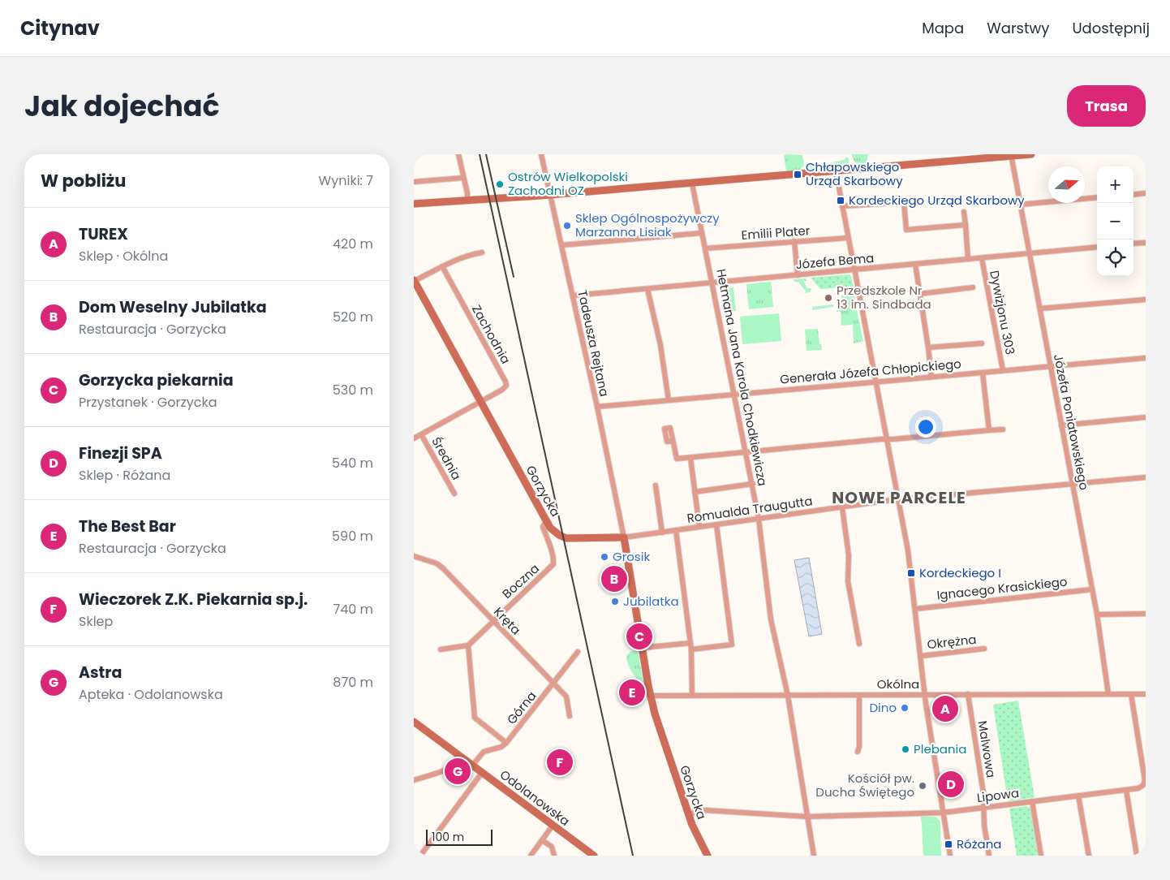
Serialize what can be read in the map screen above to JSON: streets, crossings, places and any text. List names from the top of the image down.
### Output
{
  "streets": {
    "street": [
      "Emilii Plater",
      "Józefa Bema",
      "Dywizjonu 303",
      "Zachodnia",
      "Tadeusza Rejtana",
      "Generała Józefa Chłopickiego",
      "Hetmana Jana Karola Chodkiewicza",
      "Józefa Poniatowskiego",
      "Średnia",
      "Gorzycka",
      "Romualda Traugutta",
      "Boczna",
      "Ignacego Krasickiego",
      "Kręta",
      "Okrężna",
      "Okólna",
      "Górna",
      "Malwowa",
      "Lipowa",
      "Odolanowska"
    ]
  },
  "crossings": [
    ["Emilii Plater", "Hetmana Jana Karola Chodkiewicza"],
    ["Józefa Bema", "Dywizjonu 303"],
    ["Józefa Bema", "Tadeusza Rejtana"],
    ["Józefa Bema", "Hetmana Jana Karola Chodkiewicza"],
    ["Józefa Bema", "Józefa Poniatowskiego"],
    ["Dywizjonu 303", "Generała Józefa Chłopickiego"],
    ["Zachodnia", "Gorzycka"],
    ["Tadeusza Rejtana", "Generała Józefa Chłopickiego"],
    ["Tadeusza Rejtana", "Gorzycka"],
    ["Tadeusza Rejtana", "Romualda Traugutta"],
    ["Generała Józefa Chłopickiego", "Hetmana Jana Karola Chodkiewicza"],
    ["Generała Józefa Chłopickiego", "Józefa Poniatowskiego"],
    ["Hetmana Jana Karola Chodkiewicza", "Romualda Traugutta"],
    ["Hetmana Jana Karola Chodkiewicza", "Okólna"],
    ["Hetmana Jana Karola Chodkiewicza", "Lipowa"],
    ["Józefa Poniatowskiego", "Romualda Traugutta"],
    ["Józefa Poniatowskiego", "Ignacego Krasickiego"],
    ["Józefa Poniatowskiego", "Okólna"],
    ["Gorzycka", "Romualda Traugutta"],
    ["Gorzycka", "Boczna"],
    ["Gorzycka", "Okólna"],
    ["Gorzycka", "Lipowa"],
    ["Boczna", "Kręta"],
    ["Kręta", "Górna"],
    ["Okólna", "Malwowa"],
    ["Okólna", "Lipowa"],
    ["Górna", "Odolanowska"],
    ["Malwowa", "Lipowa"]
  ],
  "districts": ["NOWE PARCELE"],
  "places": {
    "transit": [
      "Chłapowskiego Urząd Skarbowy",
      "Kordeckiego Urząd Skarbowy",
      "Kordeckiego I",
      "Różana"
    ],
    "other": [
      "Ostrów Wielkopolski Zachodni OZ",
      "Sklep Ogólnospożywczy Marzanna Lisiak",
      "Przedszkole Nr 13 im. Sindbada",
      "Grosik",
      "Jubilatka",
      "Dino",
      "Plebania",
      "Kościół pw. Ducha Świętego"
    ]
  },
  "scale_bar": "100 m",
  "north": "right",
  "page": {
    "header": "Citynav",
    "nav": ["Mapa", "Warstwy", "Udostępnij"],
    "title": "Jak dojechać",
    "buttons": "Trasa",
    "heading": ["W pobliżu", "Wyniki: 7"],
    "map_buttons": ["+", "−"],
    "list": [
      {
        "mark": "A",
        "name": "TUREX",
        "note": "Sklep · Okólna",
        "value": "420 m"
      },
      {
        "mark": "B",
        "name": "Dom Weselny Jubilatka",
        "note": "Restauracja · Gorzycka",
        "value": "520 m"
      },
      {
        "mark": "C",
        "name": "Gorzycka piekarnia",
        "note": "Przystanek · Gorzycka",
        "value": "530 m"
      },
      {
        "mark": "D",
        "name": "Finezji SPA",
        "note": "Sklep · Różana",
        "value": "540 m"
      },
      {
        "mark": "E",
        "name": "The Best Bar",
        "note": "Restauracja · Gorzycka",
        "value": "590 m"
      },
      {
        "mark": "F",
        "name": "Wieczorek Z.K. Piekarnia sp.j.",
        "note": "Sklep",
        "value": "740 m"
      },
      {
        "mark": "G",
        "name": "Astra",
        "note": "Apteka · Odolanowska",
        "value": "870 m"
      }
    ],
    "pins": [
      "B",
      "C",
      "E",
      "A",
      "F",
      "G",
      "D"
    ],
    "scale": "100 m"
  }
}
